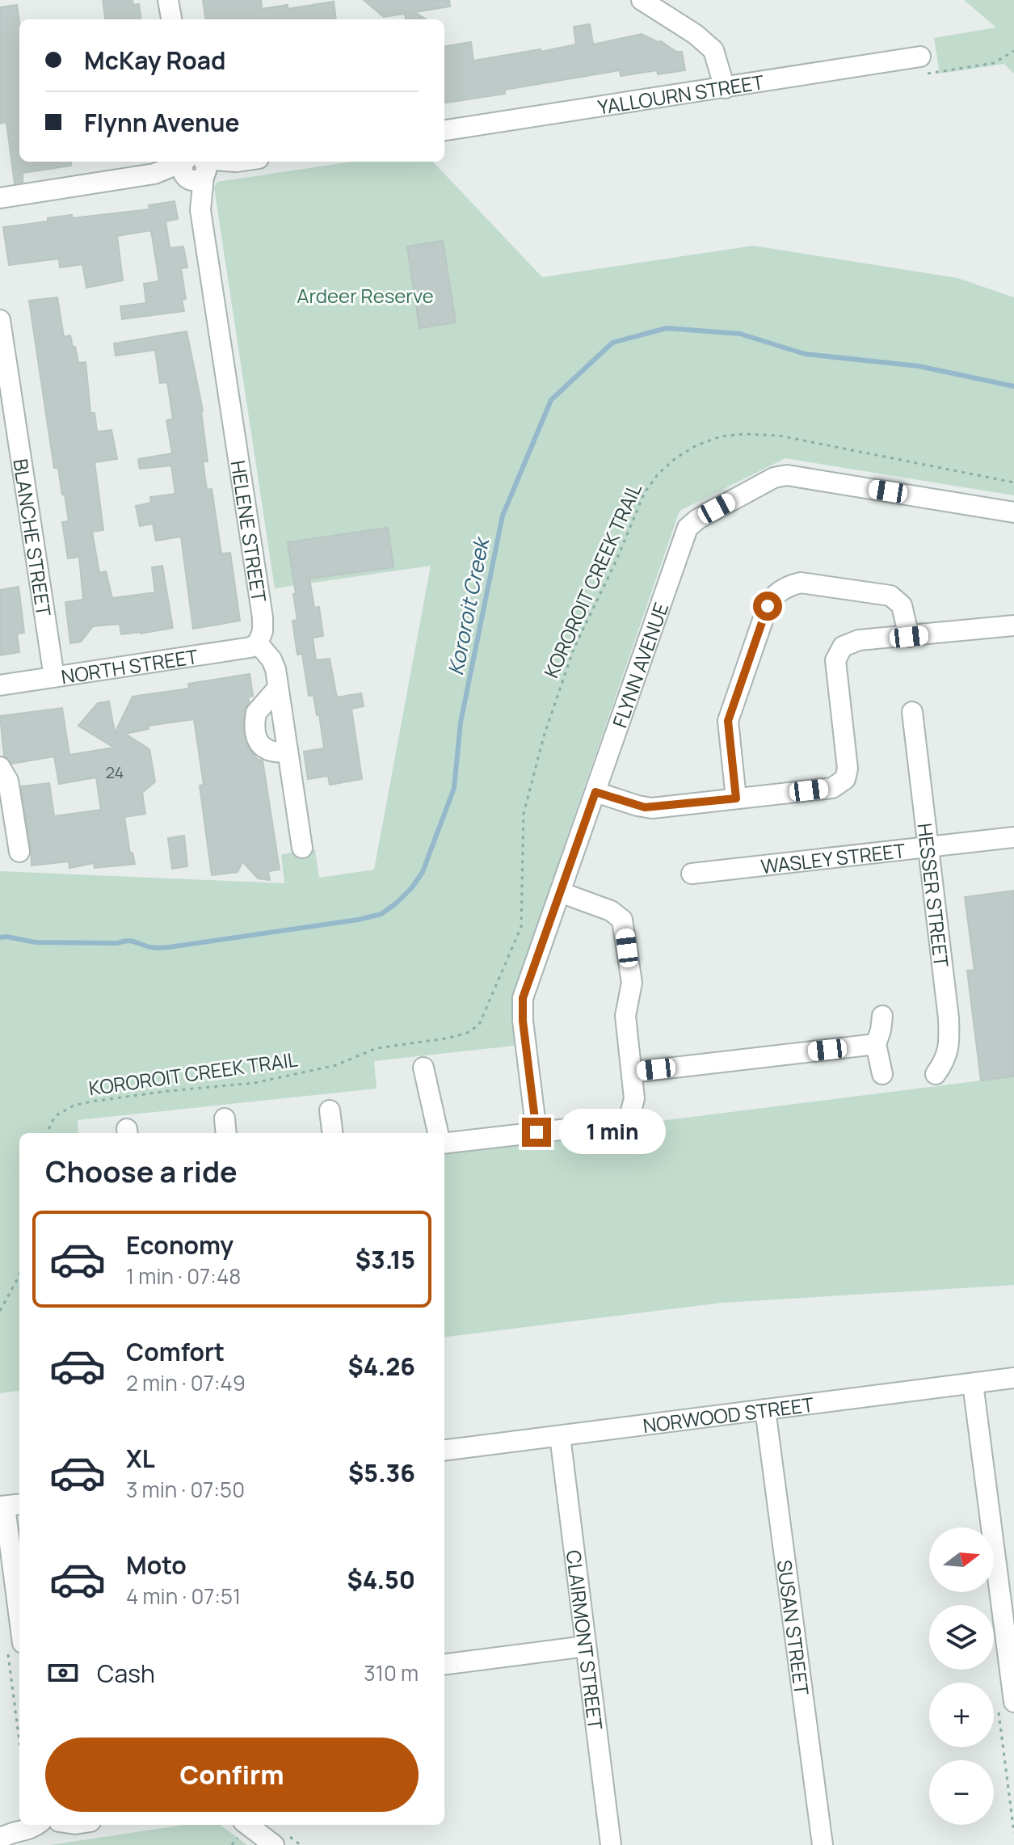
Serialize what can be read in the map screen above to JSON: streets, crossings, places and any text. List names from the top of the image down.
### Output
{
  "streets": {
    "street": [
      "YALLOURN STREET",
      "HELENE STREET",
      "BLANCHE STREET",
      "FLYNN AVENUE",
      "NORTH STREET",
      "WASLEY STREET",
      "HESSER STREET",
      "NORWOOD STREET",
      "SUSAN STREET",
      "CLAIRMONT STREET"
    ],
    "path": ["KOROROIT CREEK TRAIL"]
  },
  "crossings": [
    ["HELENE STREET", "NORTH STREET"],
    ["BLANCHE STREET", "NORTH STREET"],
    ["WASLEY STREET", "HESSER STREET"],
    ["NORWOOD STREET", "SUSAN STREET"],
    ["NORWOOD STREET", "CLAIRMONT STREET"]
  ],
  "water": ["Kororoit Creek"],
  "parks": ["Ardeer Reserve"],
  "house_numbers": ["24"],
  "north": "right",
  "page": {
    "banner": ["McKay Road", "Flynn Avenue"],
    "bubble": "1 min",
    "heading": "Choose a ride",
    "list": [
      {
        "name": "Economy",
        "note": "1 min · 07:48",
        "value": "$3.15"
      },
      {
        "name": "Comfort",
        "note": "2 min · 07:49",
        "value": "$4.26"
      },
      {
        "name": "XL",
        "note": "3 min · 07:50",
        "value": "$5.36"
      },
      {
        "name": "Moto",
        "note": "4 min · 07:51",
        "value": "$4.50"
      }
    ],
    "map_buttons": ["+", "−"],
    "pay": ["Cash", "310 m"],
    "buttons": "Confirm"
  }
}
